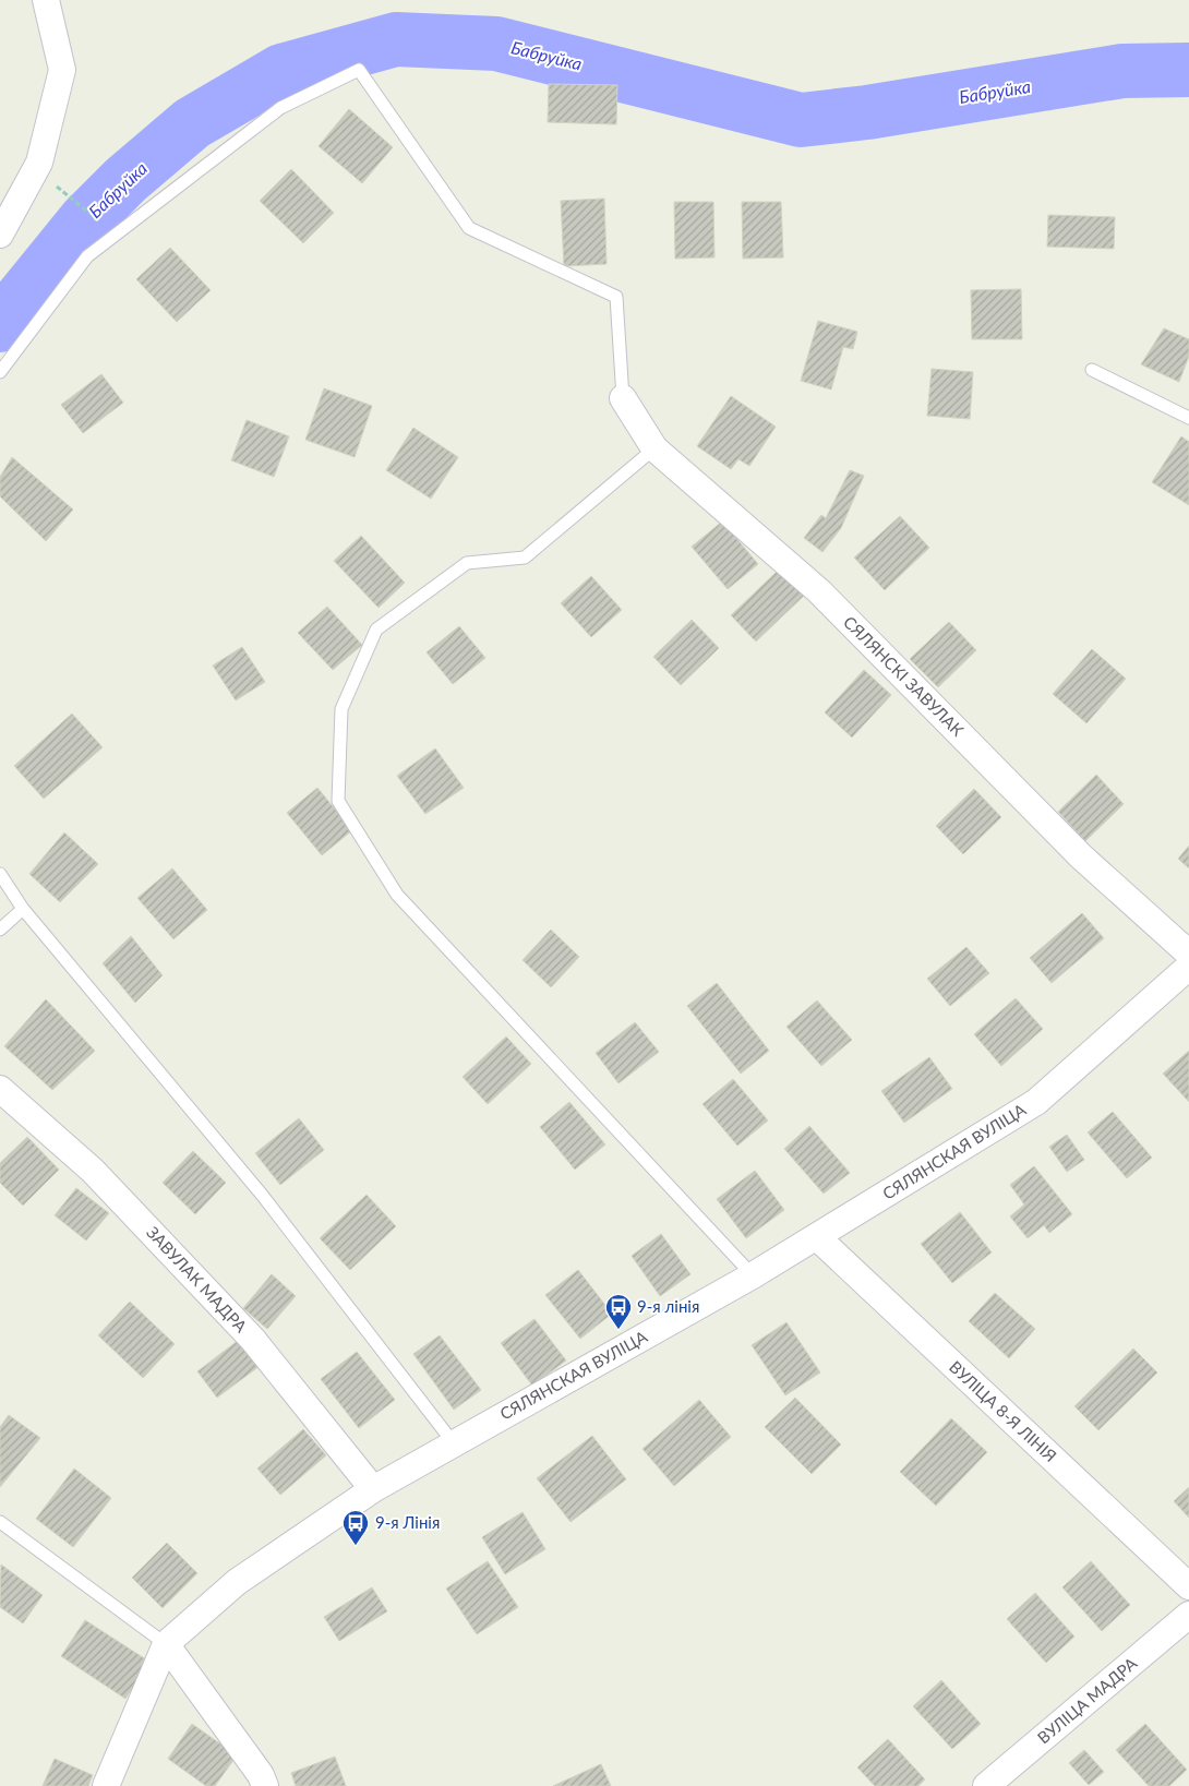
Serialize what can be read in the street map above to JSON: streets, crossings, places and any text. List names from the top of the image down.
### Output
{
  "streets": {
    "street": [
      "СЯЛЯНСКІ ЗАВУЛАК",
      "СЯЛЯНСКАЯ ВУЛІЦА",
      "ЗАВУЛАК МАДРА",
      "ВУЛІЦА 8-Я ЛІНІЯ",
      "ВУЛІЦА МАДРА"
    ]
  },
  "crossings": [
    ["СЯЛЯНСКАЯ ВУЛІЦА", "ЗАВУЛАК МАДРА"],
    ["СЯЛЯНСКАЯ ВУЛІЦА", "ВУЛІЦА 8-Я ЛІНІЯ"]
  ],
  "water": ["Бабруйка"],
  "places": {
    "bus stop": ["9-я лінія", "9-я Лінія"]
  }
}
